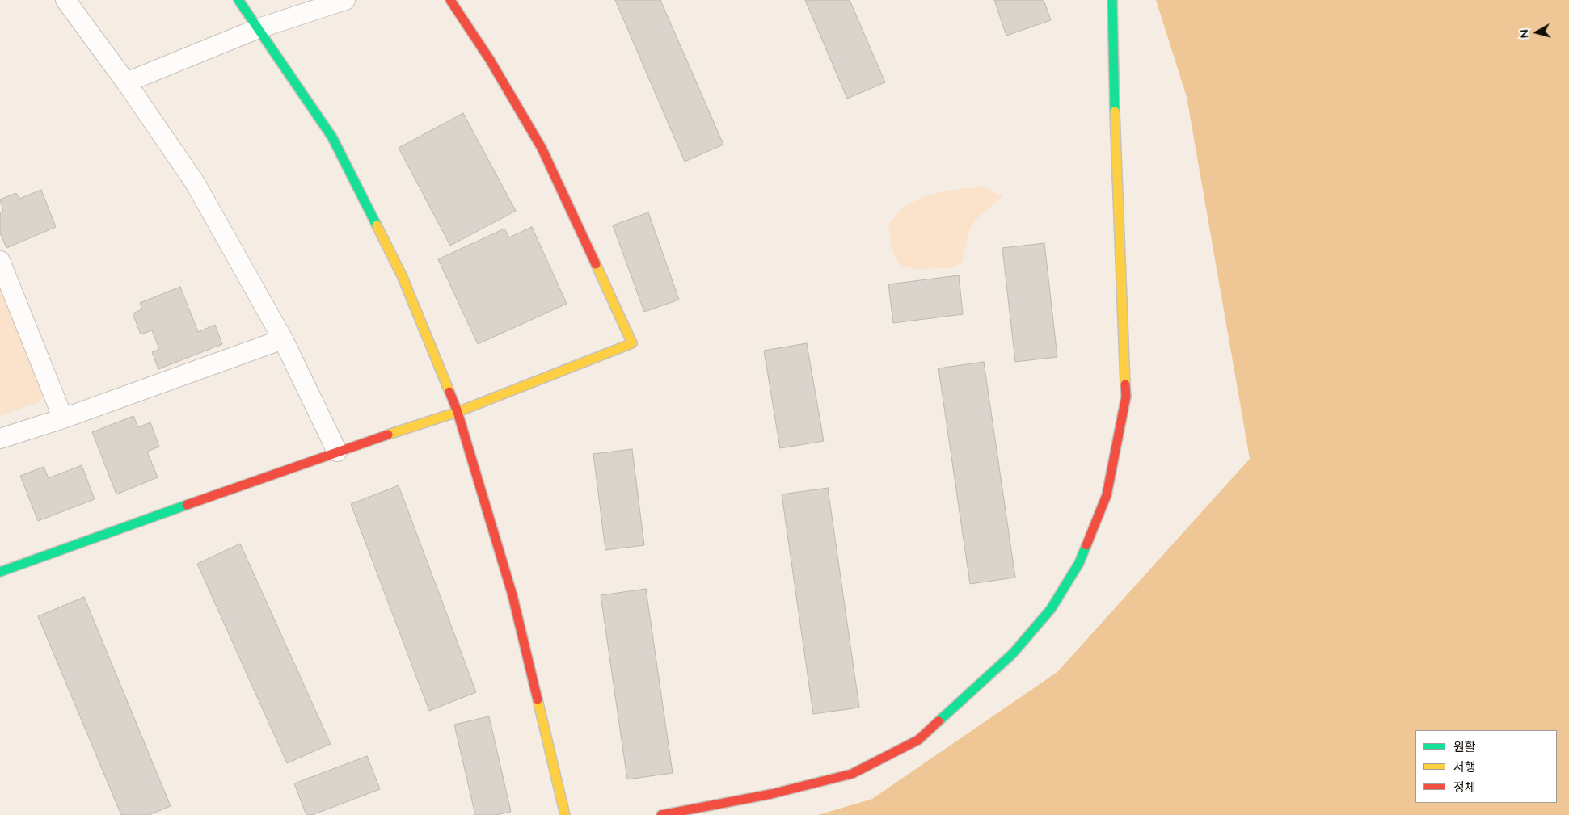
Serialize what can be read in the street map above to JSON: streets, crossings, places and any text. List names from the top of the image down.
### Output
{
  "legend": ["원활", "서행", "정체"],
  "north": "left"
}
